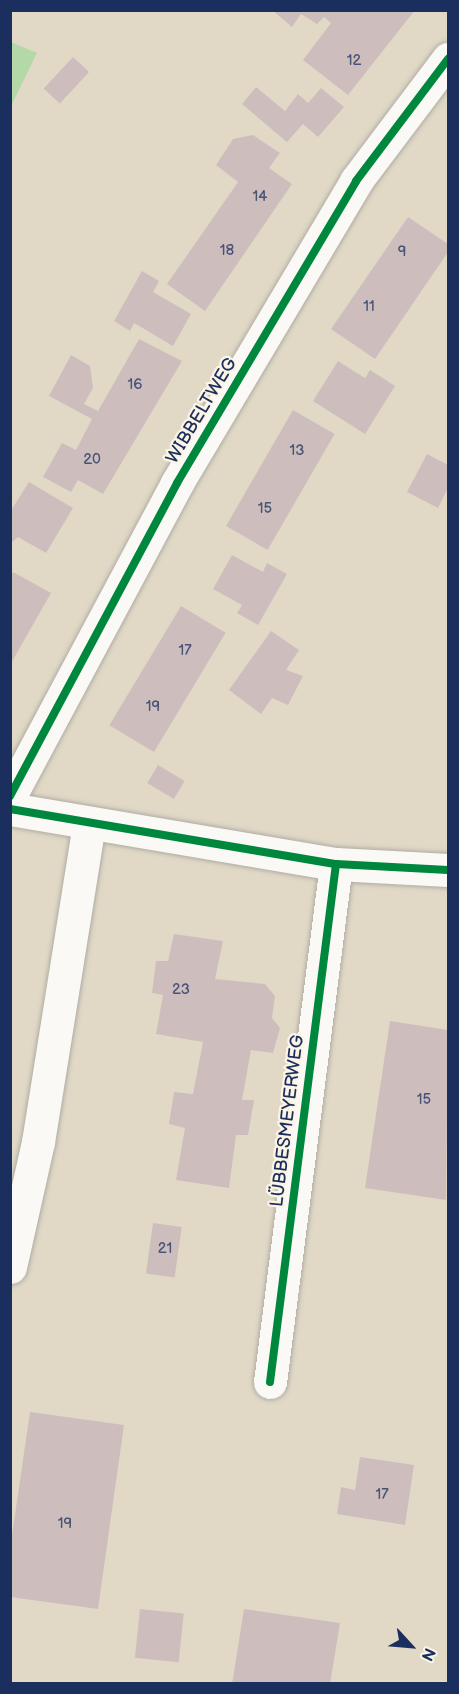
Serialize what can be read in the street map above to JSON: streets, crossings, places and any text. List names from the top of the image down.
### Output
{
  "streets": {
    "street": ["WIBBELTWEG", "LÜBBESMEYERWEG"]
  },
  "house_numbers": [
    "12",
    "14",
    "18",
    "9",
    "11",
    "16",
    "13",
    "20",
    "15",
    "17",
    "19",
    "23",
    "15",
    "21",
    "17",
    "19"
  ],
  "north": "bottom right"
}
